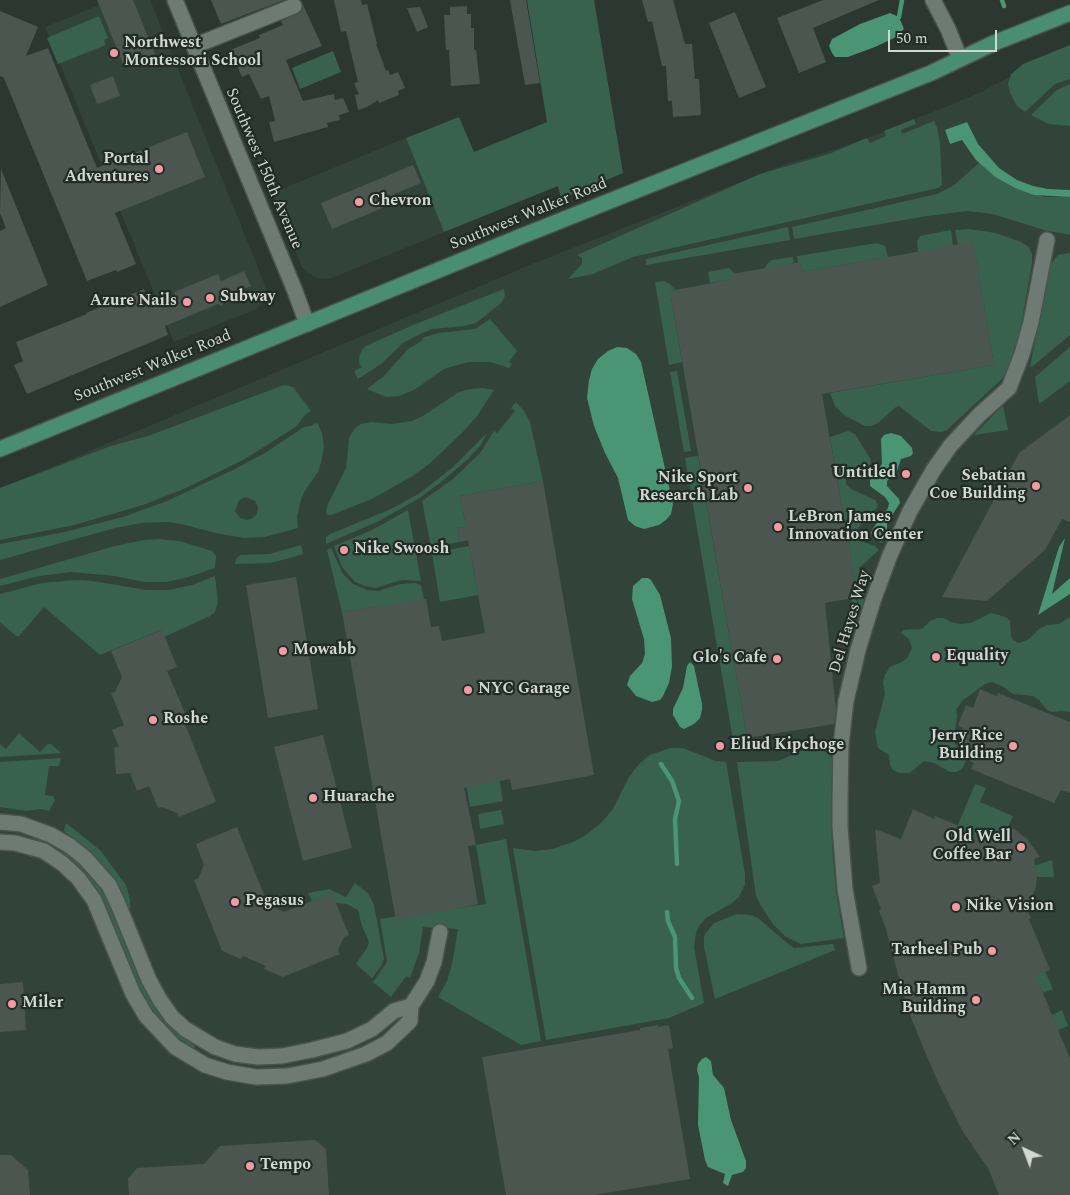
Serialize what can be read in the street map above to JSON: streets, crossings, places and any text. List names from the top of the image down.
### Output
{
  "streets": {
    "main road": ["Southwest Walker Road"],
    "street": ["Southwest 150th Avenue", "Del Hayes Way"]
  },
  "crossings": [
    ["Southwest 150th Avenue", "Southwest Walker Road"]
  ],
  "places": [
    "Northwest Montessori School",
    "Portal Adventures",
    "Chevron",
    "Subway",
    "Azure Nails",
    "Untitled",
    "Sebatian Coe Building",
    "Nike Sport Research Lab",
    "LeBron James Innovation Center",
    "Nike Swoosh",
    "Mowabb",
    "Equality",
    "Glo's Cafe",
    "NYC Garage",
    "Roshe",
    "Eliud Kipchoge",
    "Jerry Rice Building",
    "Huarache",
    "Old Well Coffee Bar",
    "Pegasus",
    "Nike Vision",
    "Tarheel Pub",
    "Mia Hamm Building",
    "Miler",
    "Tempo"
  ],
  "scale_bar": "50 m",
  "north": "top left"
}
